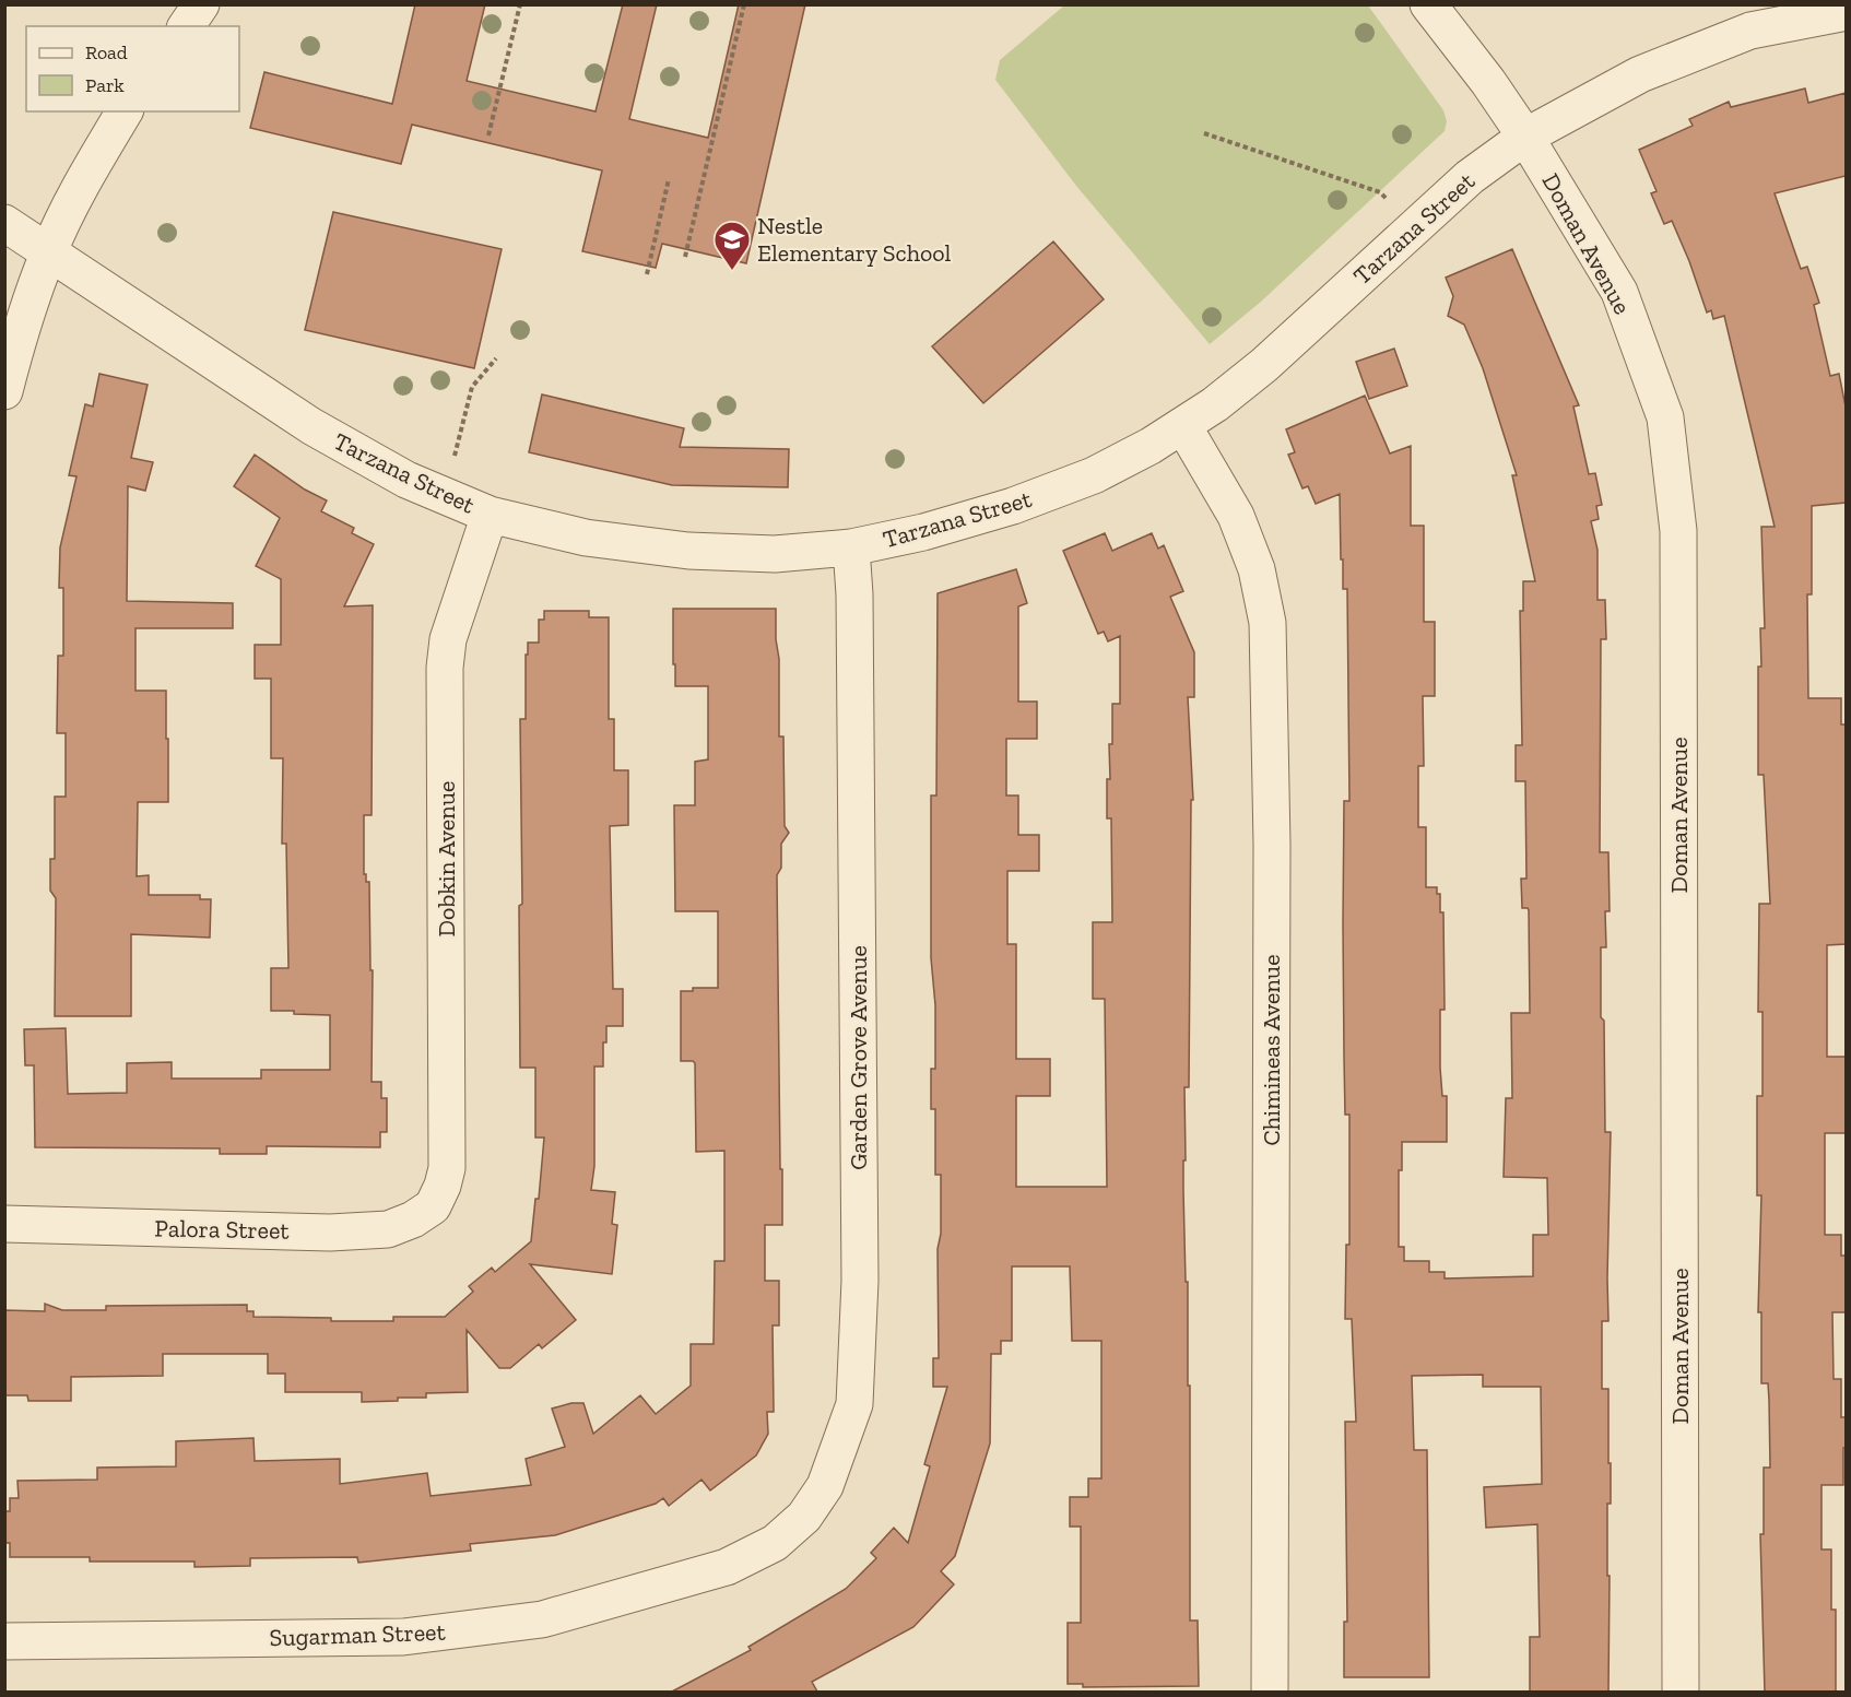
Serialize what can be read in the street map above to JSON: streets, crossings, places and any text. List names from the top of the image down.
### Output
{
  "streets": {
    "street": [
      "Tarzana Street",
      "Doman Avenue",
      "Dobkin Avenue",
      "Chimineas Avenue",
      "Garden Grove Avenue",
      "Palora Street",
      "Sugarman Street"
    ]
  },
  "crossings": [
    ["Tarzana Street", "Doman Avenue"],
    ["Tarzana Street", "Dobkin Avenue"],
    ["Tarzana Street", "Chimineas Avenue"],
    ["Tarzana Street", "Garden Grove Avenue"],
    ["Dobkin Avenue", "Palora Street"],
    ["Garden Grove Avenue", "Sugarman Street"]
  ],
  "places": {
    "school or university": ["Nestle Elementary School"]
  },
  "legend": ["Road", "Park"]
}
